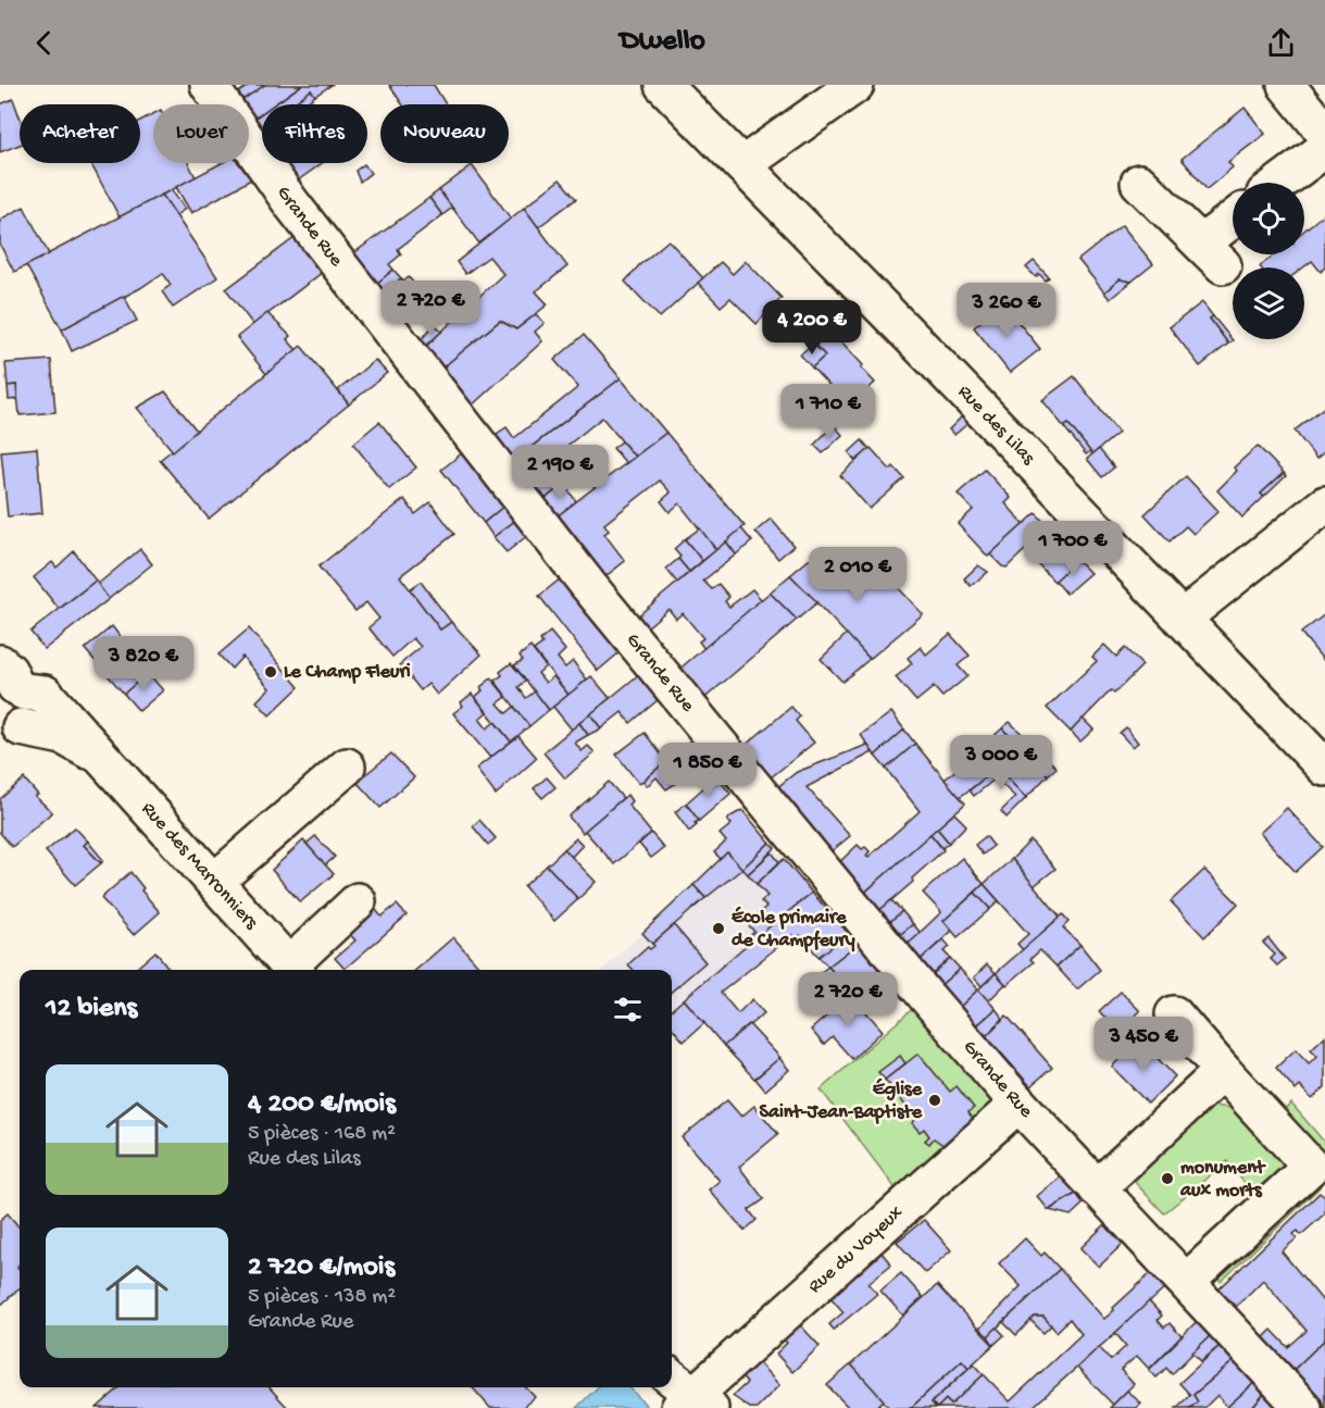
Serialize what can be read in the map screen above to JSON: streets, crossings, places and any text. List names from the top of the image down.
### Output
{
  "streets": {
    "street": [
      "Grande Rue",
      "Rue des Lilas",
      "Rue des Marronniers",
      "Rue du Voyeux"
    ]
  },
  "crossings": [
    ["Grande Rue", "Rue du Voyeux"]
  ],
  "places": [
    "Le Champ Fleuri",
    "École primaire de Champfeury",
    "Église Saint-Jean-Baptiste",
    "monument aux morts"
  ],
  "page": {
    "header": "Dwello",
    "chip": [
      "Acheter",
      "Louer",
      "Filtres",
      "Nouveau"
    ],
    "price": [
      "2 720 €",
      "3 260 €",
      "4 200 €",
      "1 710 €",
      "2 190 €",
      "1 700 €",
      "2 010 €",
      "3 820 €",
      "3 000 €",
      "1 850 €",
      "2 720 €",
      "3 450 €"
    ],
    "heading": "12 biens",
    "list": [
      {
        "name": "4 200 €/mois",
        "note": "5 pièces · 168 m² · Rue des Lilas"
      },
      {
        "name": "2 720 €/mois",
        "note": "5 pièces · 138 m² · Grande Rue"
      }
    ]
  }
}
